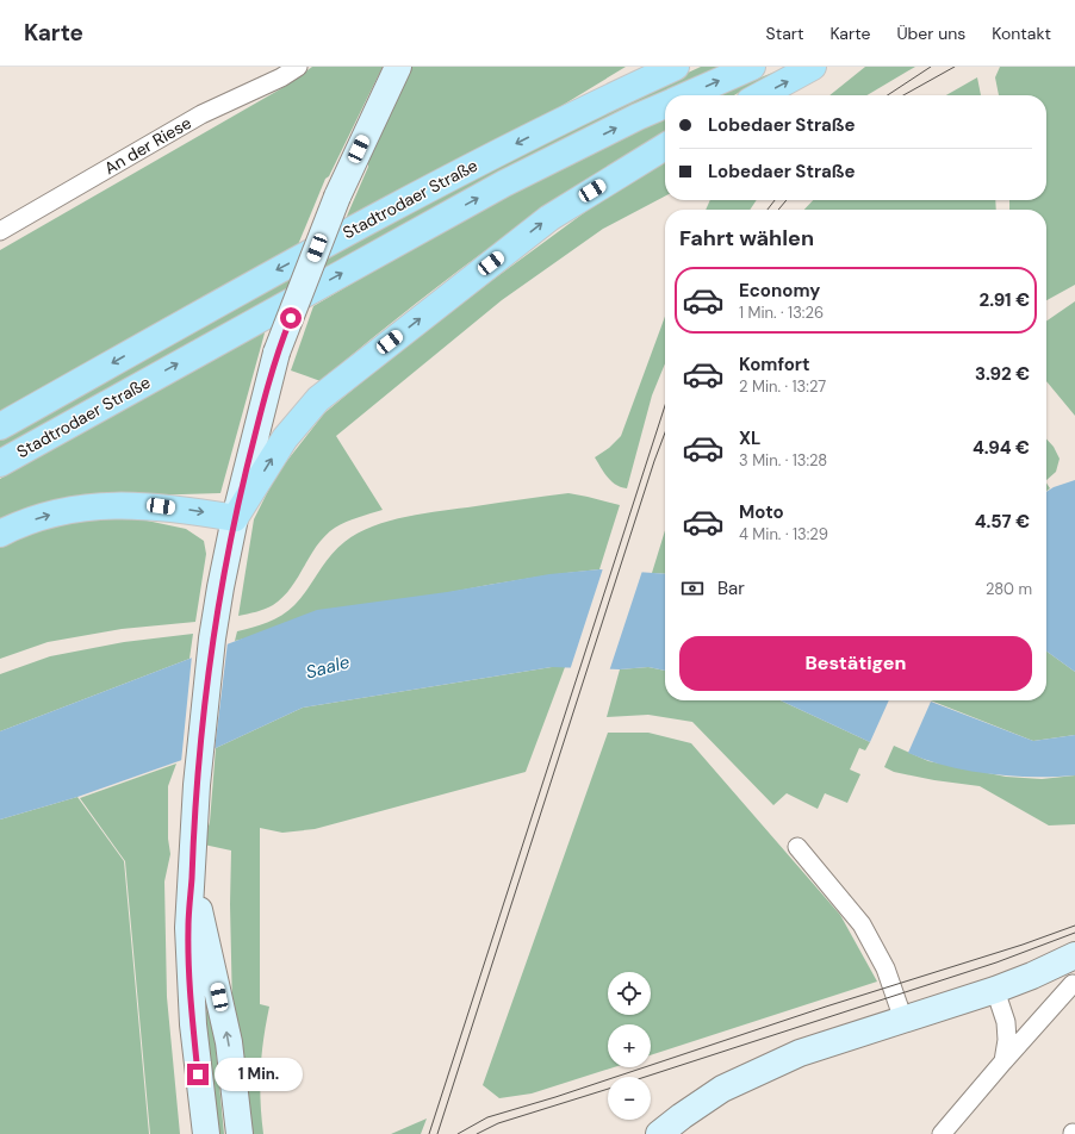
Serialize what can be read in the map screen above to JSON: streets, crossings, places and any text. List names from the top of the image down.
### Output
{
  "streets": {
    "main road": ["Stadtrodaer Straße"],
    "street": ["An der Riese"]
  },
  "water": ["Saale"],
  "page": {
    "header": "Karte",
    "nav": [
      "Start",
      "Karte",
      "Über uns",
      "Kontakt"
    ],
    "banner": ["Lobedaer Straße", "Lobedaer Straße"],
    "heading": "Fahrt wählen",
    "list": [
      {
        "name": "Economy",
        "note": "1 Min. · 13:26",
        "value": "2.91 €"
      },
      {
        "name": "Komfort",
        "note": "2 Min. · 13:27",
        "value": "3.92 €"
      },
      {
        "name": "XL",
        "note": "3 Min. · 13:28",
        "value": "4.94 €"
      },
      {
        "name": "Moto",
        "note": "4 Min. · 13:29",
        "value": "4.57 €"
      }
    ],
    "pay": ["Bar", "280 m"],
    "buttons": "Bestätigen",
    "map_buttons": ["+", "−"],
    "bubble": "1 Min."
  }
}
